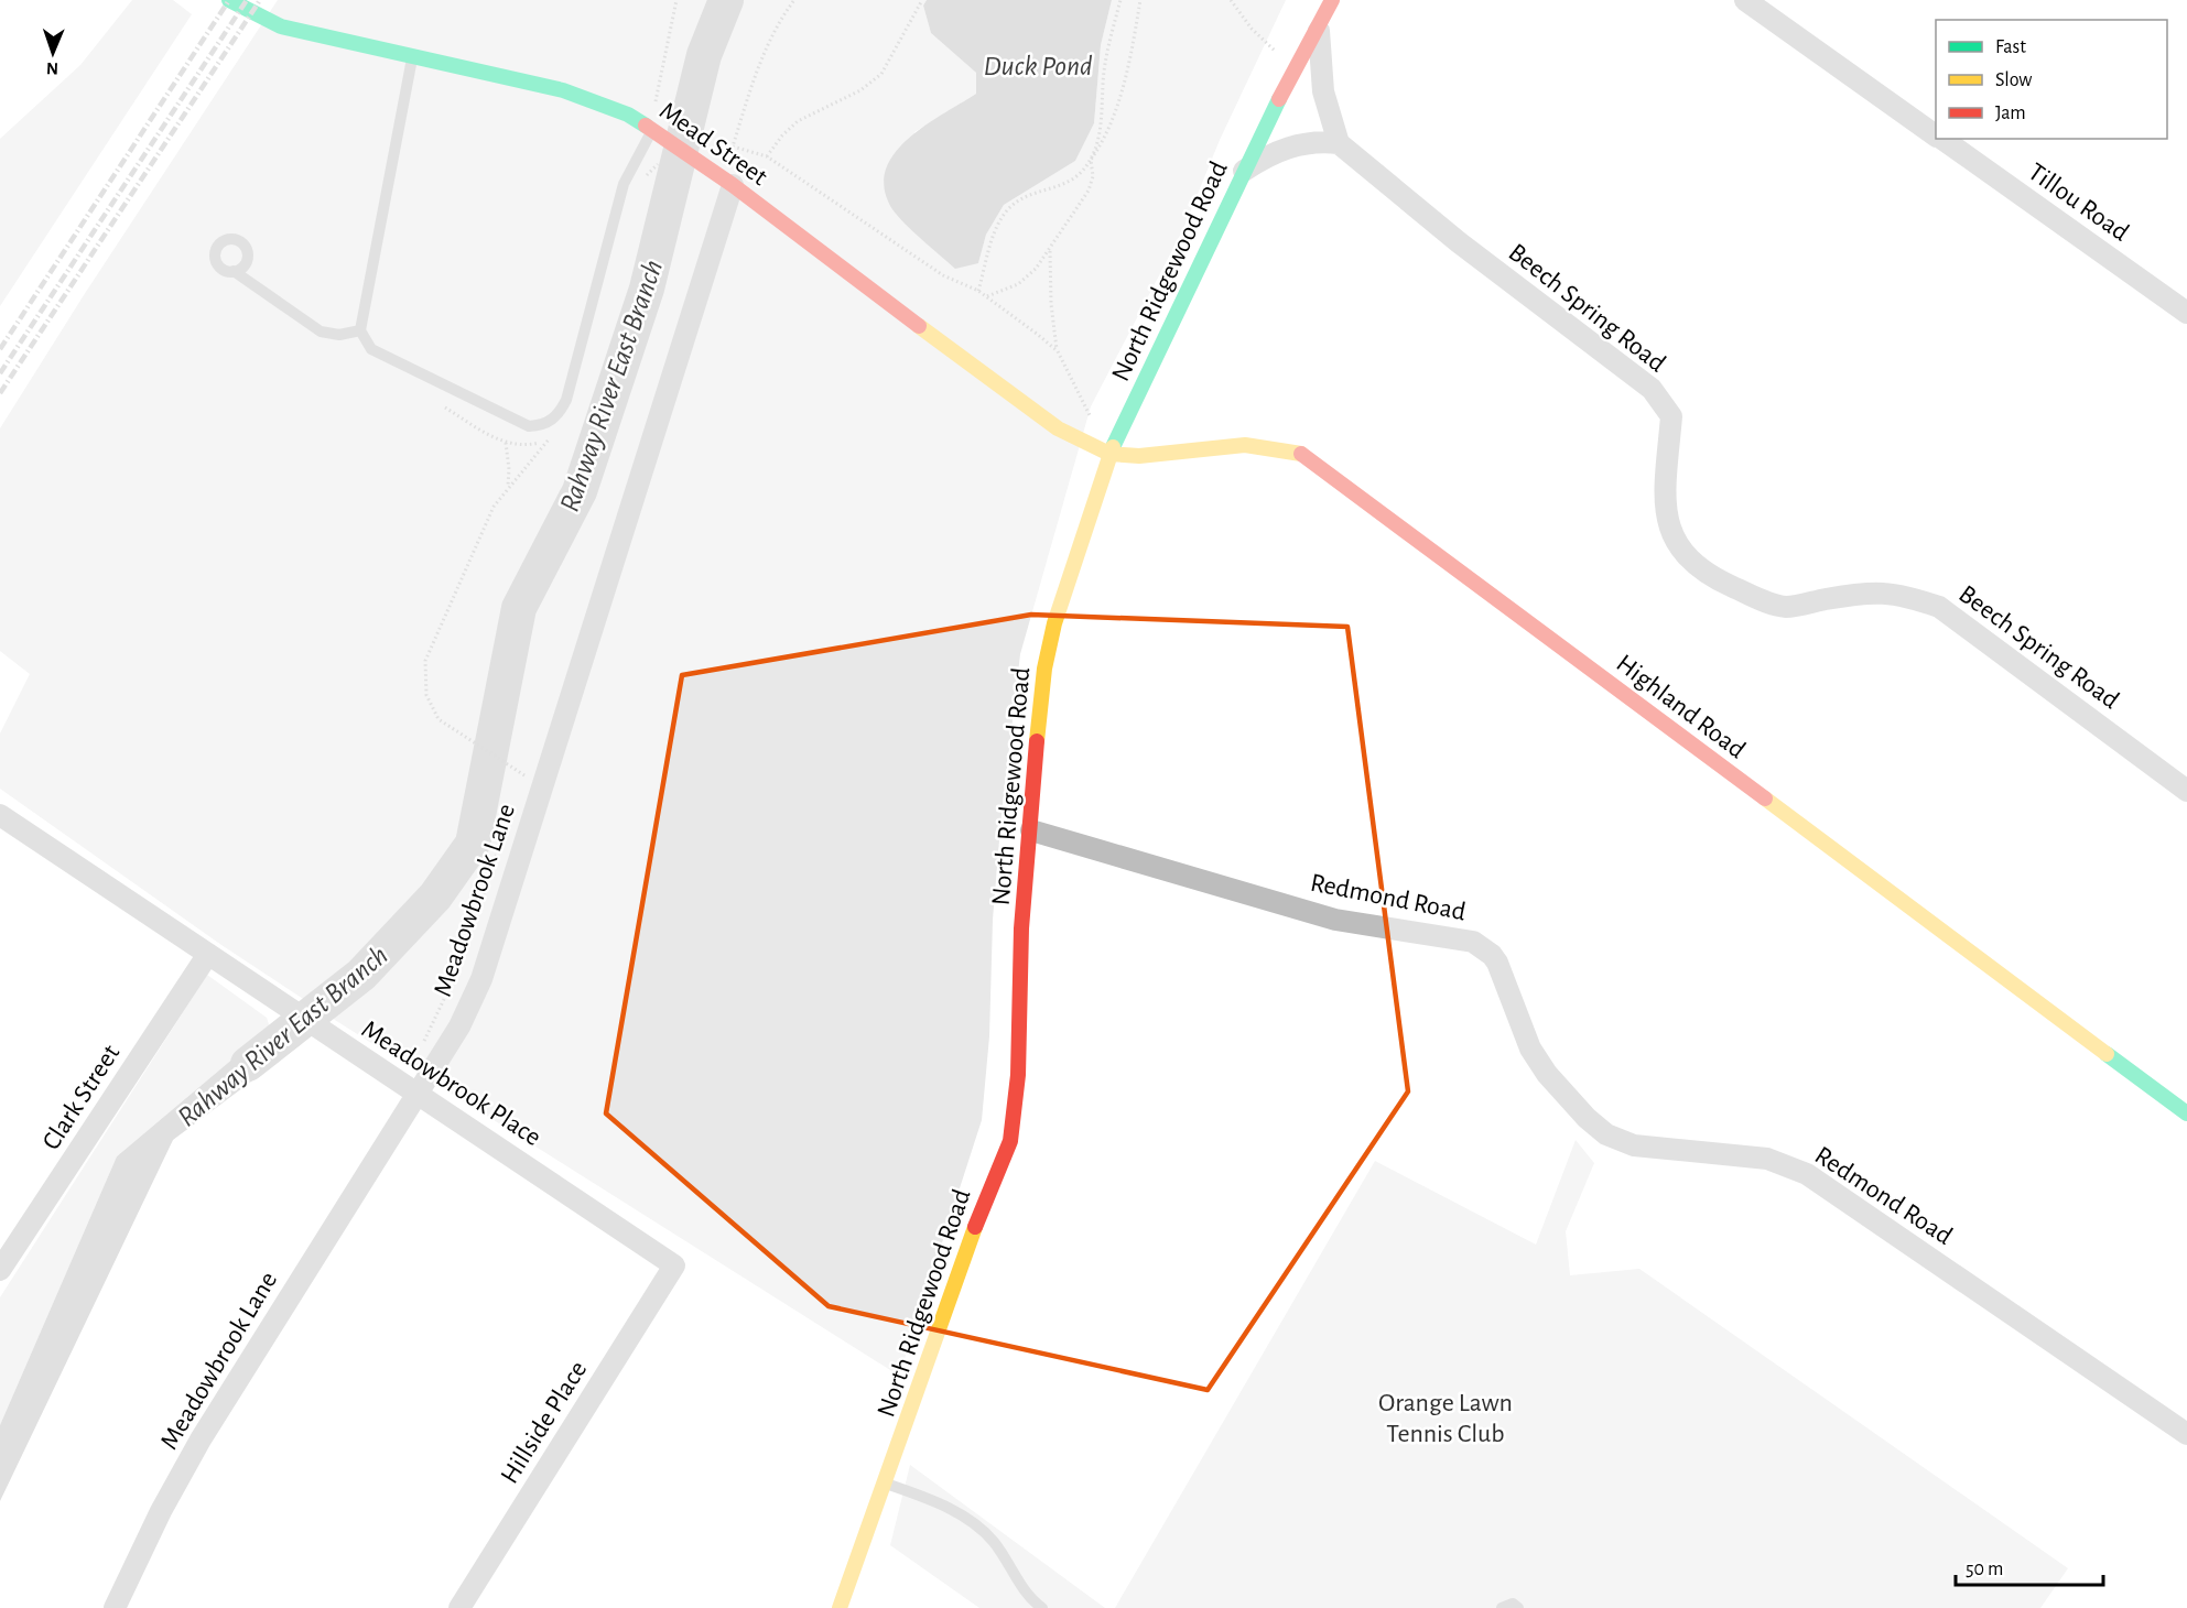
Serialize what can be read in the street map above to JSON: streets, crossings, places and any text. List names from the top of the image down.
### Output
{
  "streets": {
    "street": [
      "Mead Street",
      "Tillou Road",
      "North Ridgewood Road",
      "Beech Spring Road",
      "Highland Road",
      "Redmond Road",
      "Meadowbrook Lane",
      "Meadowbrook Place",
      "Clark Street",
      "Hillside Place"
    ]
  },
  "crossings": [
    ["Mead Street", "North Ridgewood Road"],
    ["Mead Street", "Highland Road"],
    ["Mead Street", "Meadowbrook Lane"],
    ["North Ridgewood Road", "Highland Road"],
    ["North Ridgewood Road", "Redmond Road"],
    ["Meadowbrook Lane", "Meadowbrook Place"],
    ["Meadowbrook Place", "Clark Street"],
    ["Meadowbrook Place", "Hillside Place"]
  ],
  "water": ["Duck Pond", "Rahway River East Branch"],
  "parks": ["Orange Lawn Tennis Club"],
  "legend": ["Fast", "Slow", "Jam"],
  "scale_bar": "50 m",
  "north": "bottom"
}
